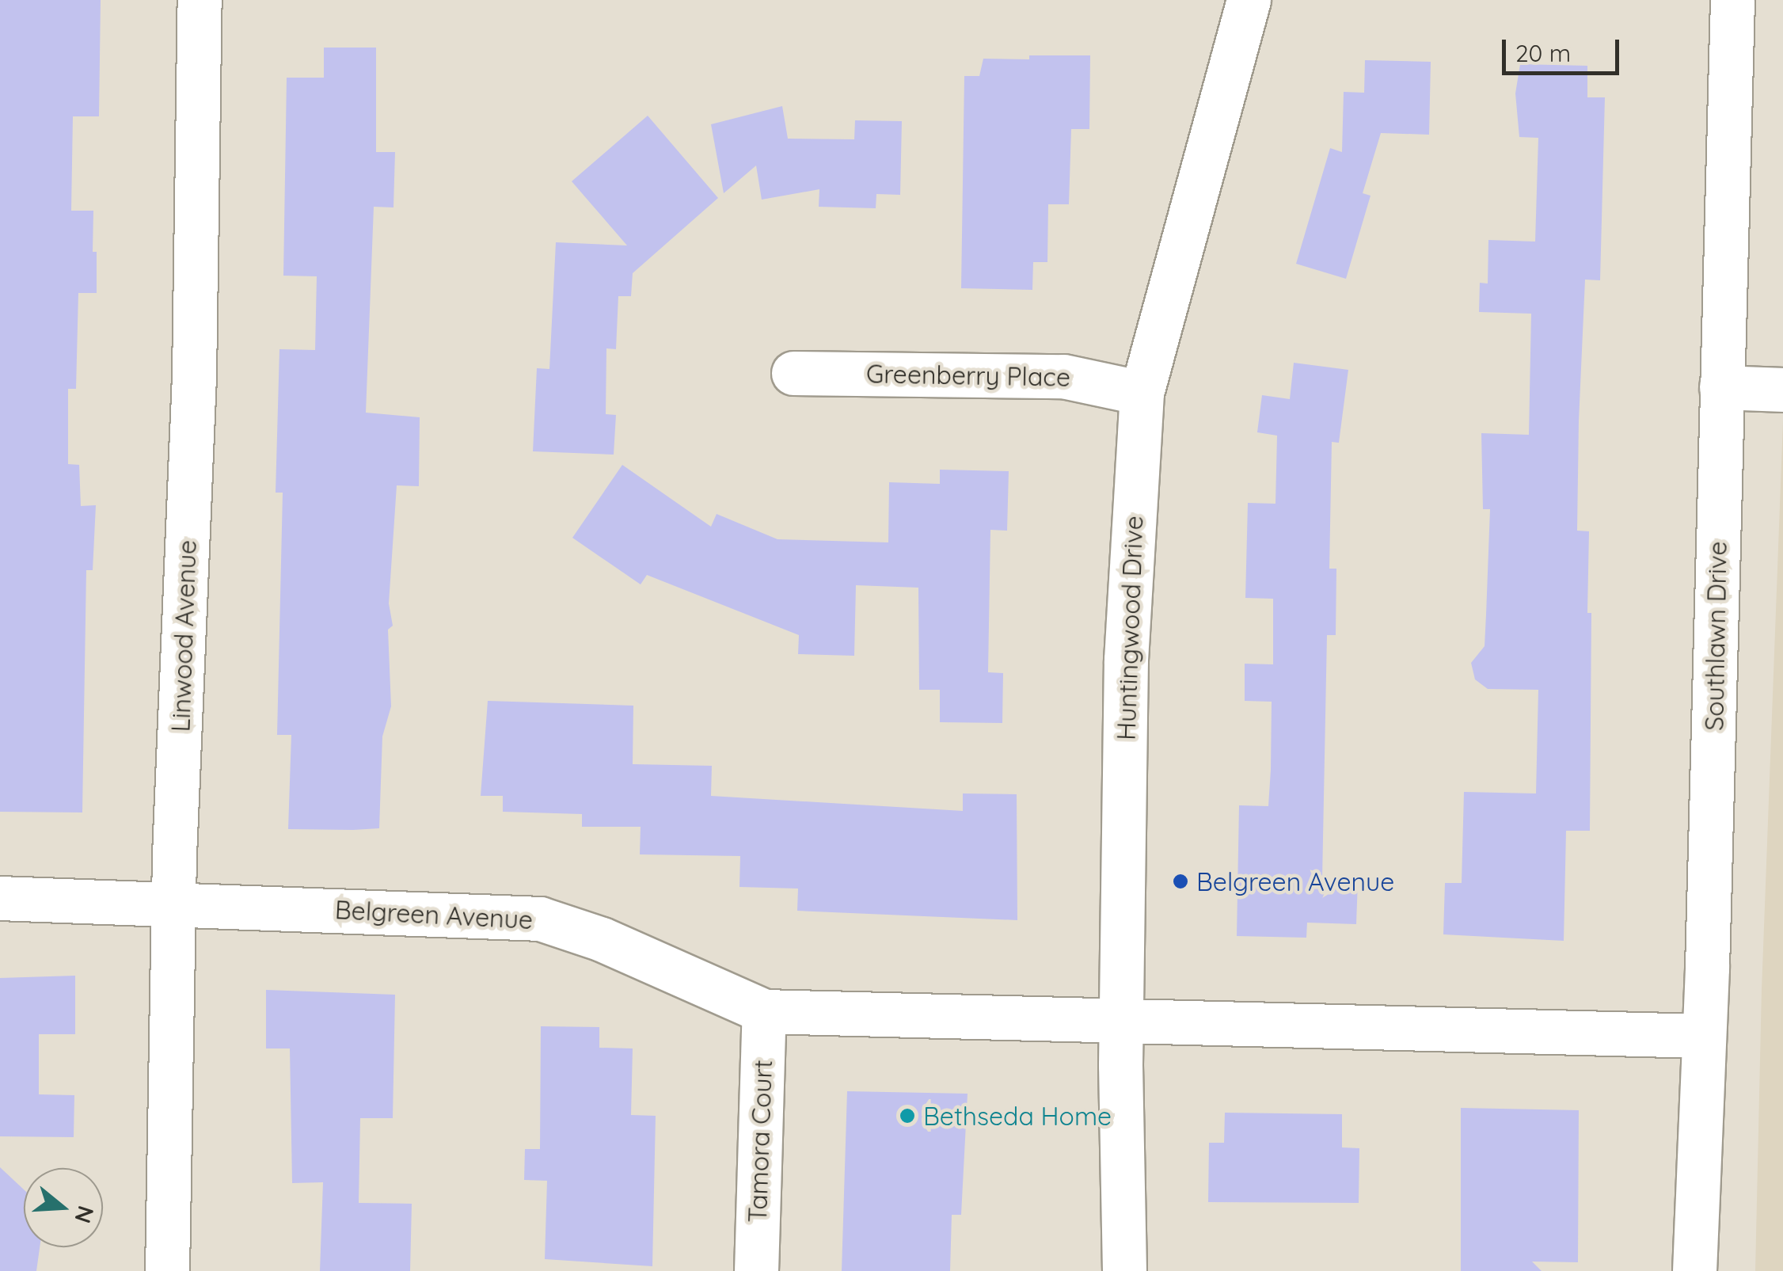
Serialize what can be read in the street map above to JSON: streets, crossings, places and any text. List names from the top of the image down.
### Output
{
  "streets": {
    "street": [
      "Greenberry Place",
      "Huntingwood Drive",
      "Linwood Avenue",
      "Southlawn Drive",
      "Belgreen Avenue",
      "Tamora Court"
    ]
  },
  "crossings": [
    ["Greenberry Place", "Huntingwood Drive"],
    ["Huntingwood Drive", "Belgreen Avenue"],
    ["Linwood Avenue", "Belgreen Avenue"],
    ["Southlawn Drive", "Belgreen Avenue"],
    ["Belgreen Avenue", "Tamora Court"]
  ],
  "places": ["Belgreen Avenue", "Bethseda Home"],
  "scale_bar": "20 m",
  "north": "right"
}
